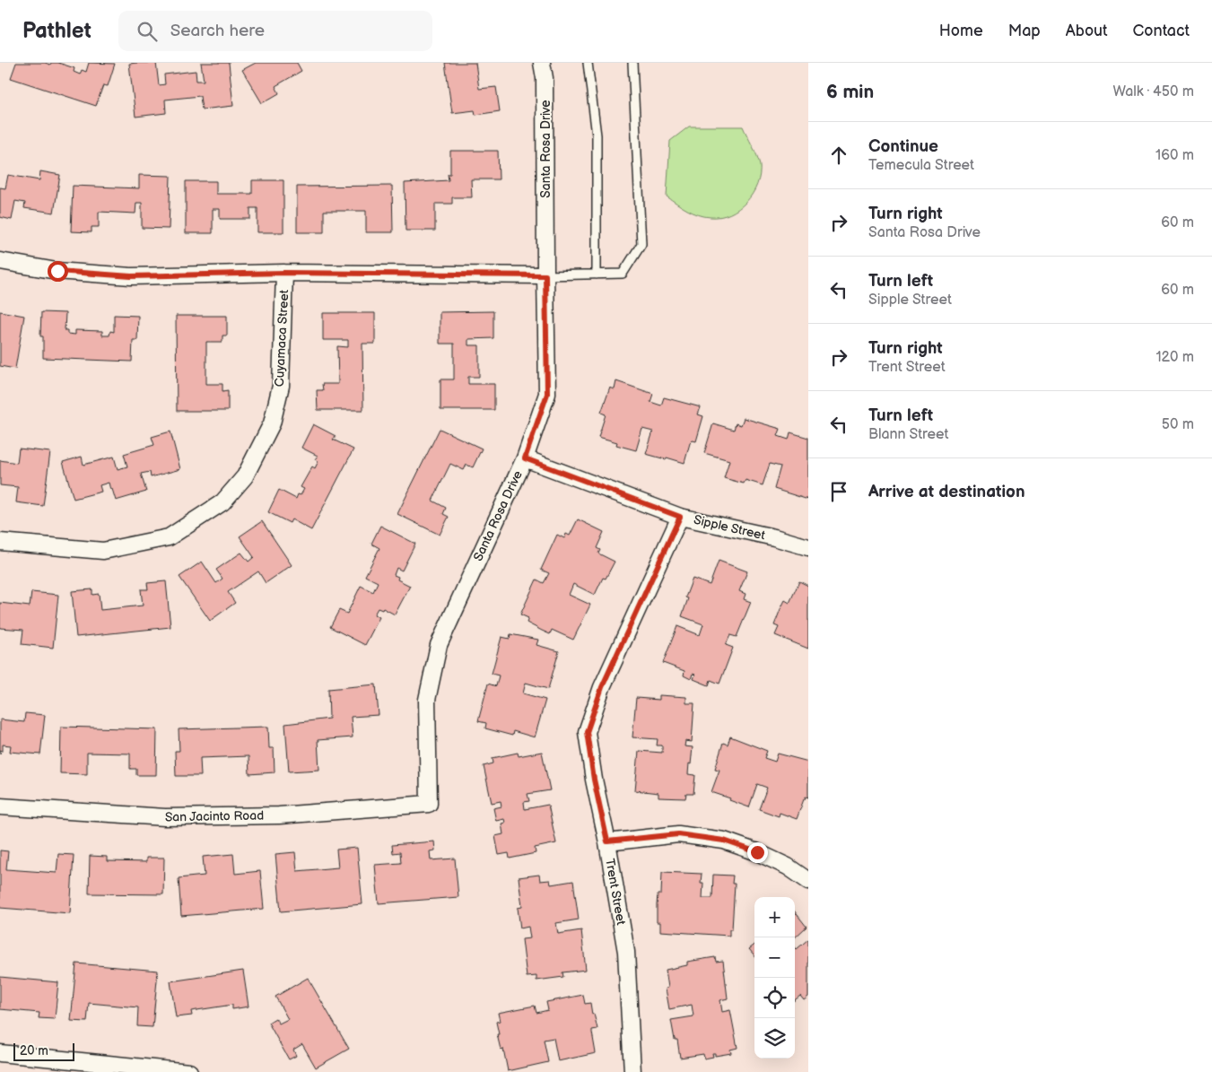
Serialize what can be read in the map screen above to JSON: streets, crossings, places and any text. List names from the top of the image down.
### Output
{
  "streets": {
    "street": [
      "Santa Rosa Drive",
      "Cuyamaca Street",
      "Sipple Street",
      "San Jacinto Road",
      "Trent Street"
    ]
  },
  "crossings": [
    ["Santa Rosa Drive", "Sipple Street"],
    ["Santa Rosa Drive", "San Jacinto Road"],
    ["Sipple Street", "Trent Street"]
  ],
  "scale_bar": "20 m",
  "page": {
    "header": "Pathlet",
    "search": "Search here",
    "nav": [
      "Home",
      "Map",
      "About",
      "Contact"
    ],
    "heading": ["6 min", "Walk · 450 m"],
    "list": [
      ["Continue", "Temecula Street", "160 m"],
      ["Turn right", "Santa Rosa Drive", "60 m"],
      ["Turn left", "Sipple Street", "60 m"],
      ["Turn right", "Trent Street", "120 m"],
      ["Turn left", "Blann Street", "50 m"],
      "Arrive at destination"
    ],
    "map_buttons": ["+", "−"],
    "scale": "20 m"
  }
}
